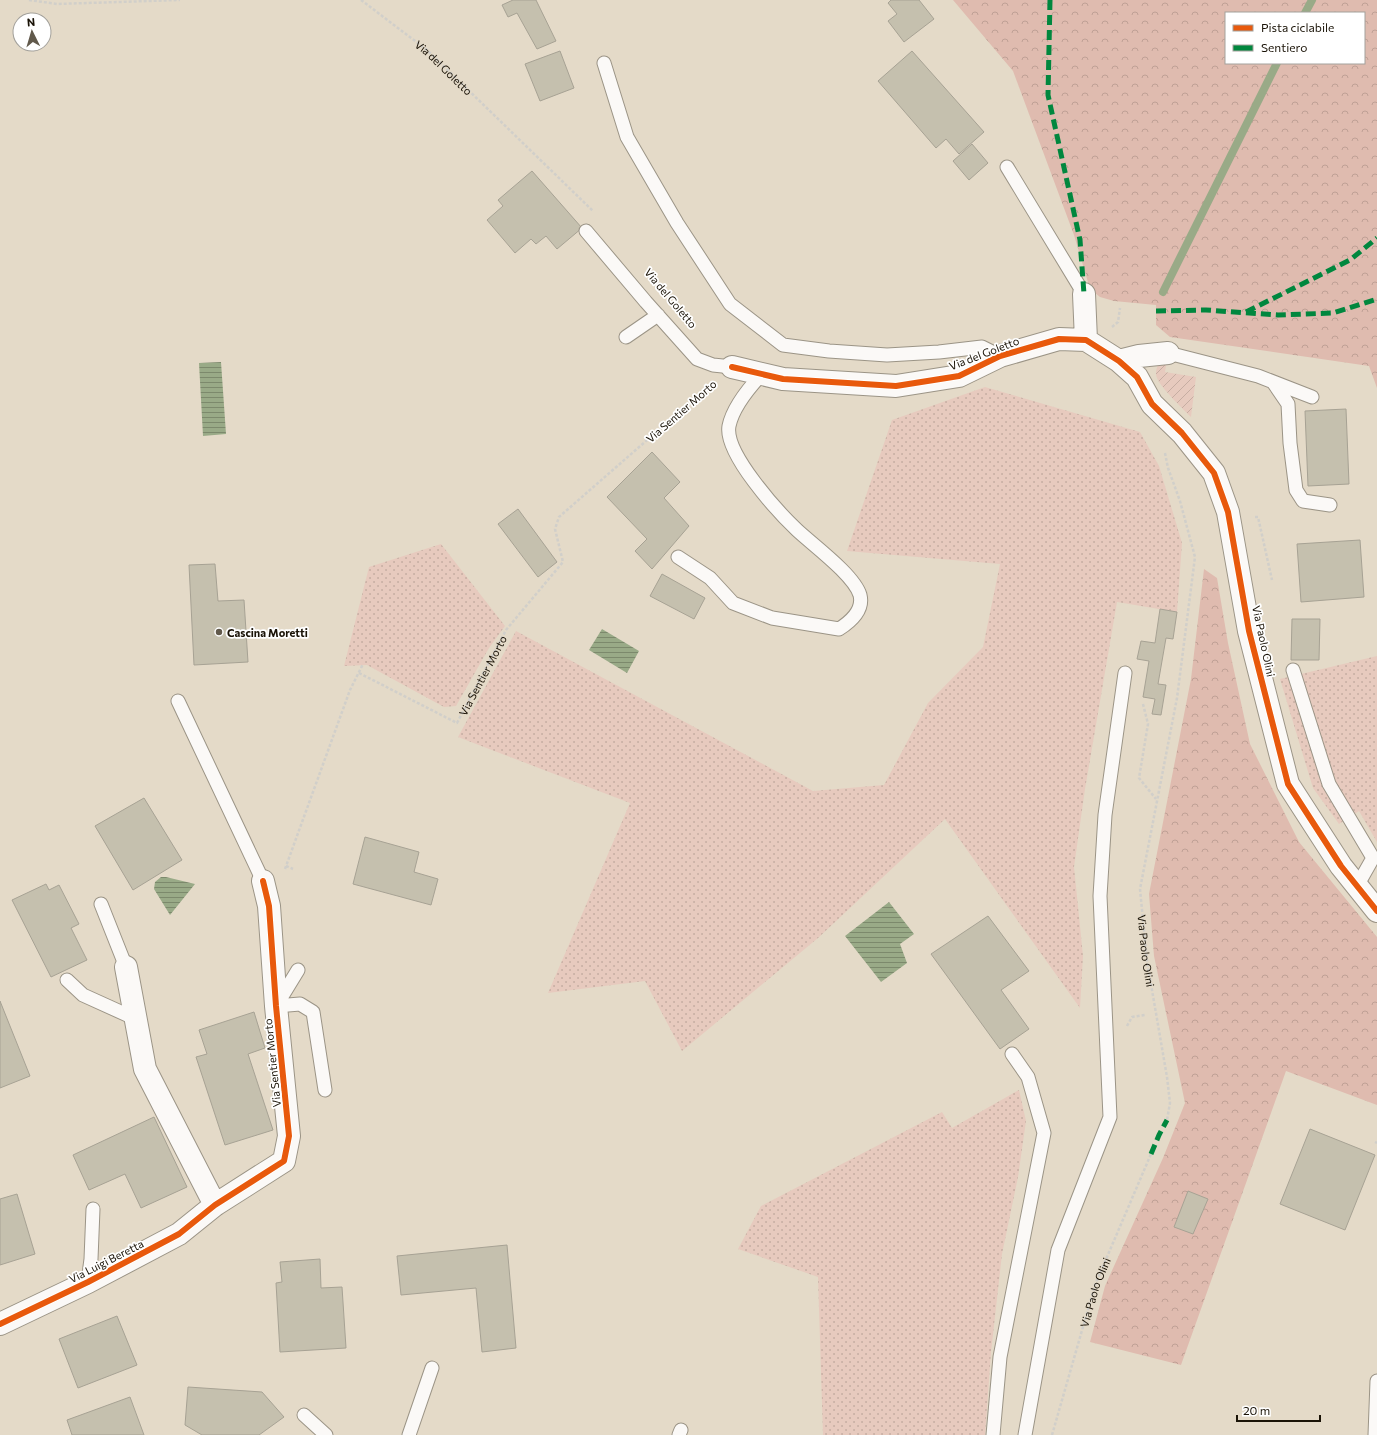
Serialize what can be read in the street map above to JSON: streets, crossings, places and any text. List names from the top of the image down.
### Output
{
  "streets": {
    "street": [
      "Via del Goletto",
      "Via Sentier Morto",
      "Via Paolo Olini",
      "Via Luigi Beretta"
    ]
  },
  "crossings": [
    ["Via del Goletto", "Via Sentier Morto"],
    ["Via del Goletto", "Via Paolo Olini"],
    ["Via Sentier Morto", "Via Luigi Beretta"]
  ],
  "places": ["Cascina Moretti"],
  "legend": ["Pista ciclabile", "Sentiero"],
  "scale_bar": "20 m",
  "north": "top"
}
